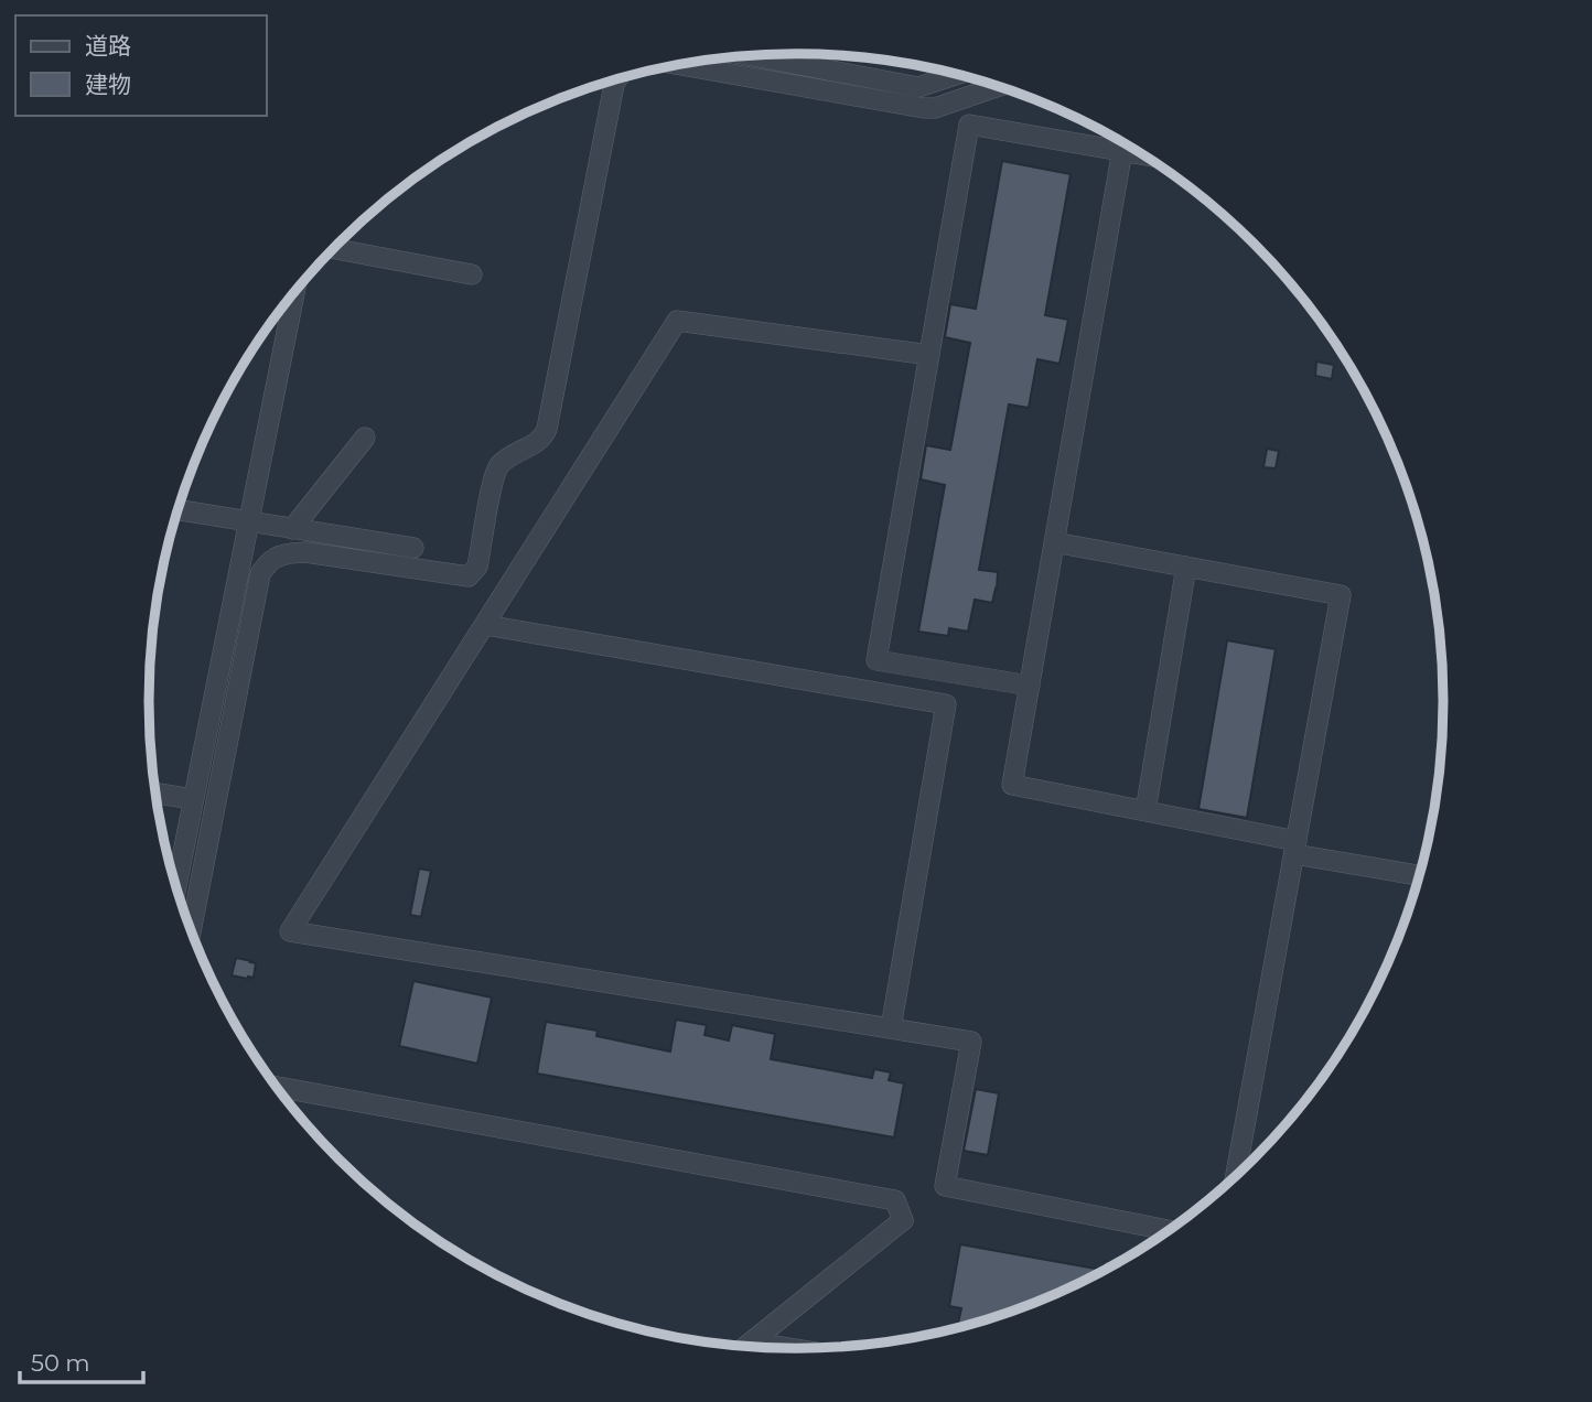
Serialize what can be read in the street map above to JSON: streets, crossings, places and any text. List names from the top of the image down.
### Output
{
  "legend": ["道路", "建物"],
  "scale_bar": "50 m"
}
